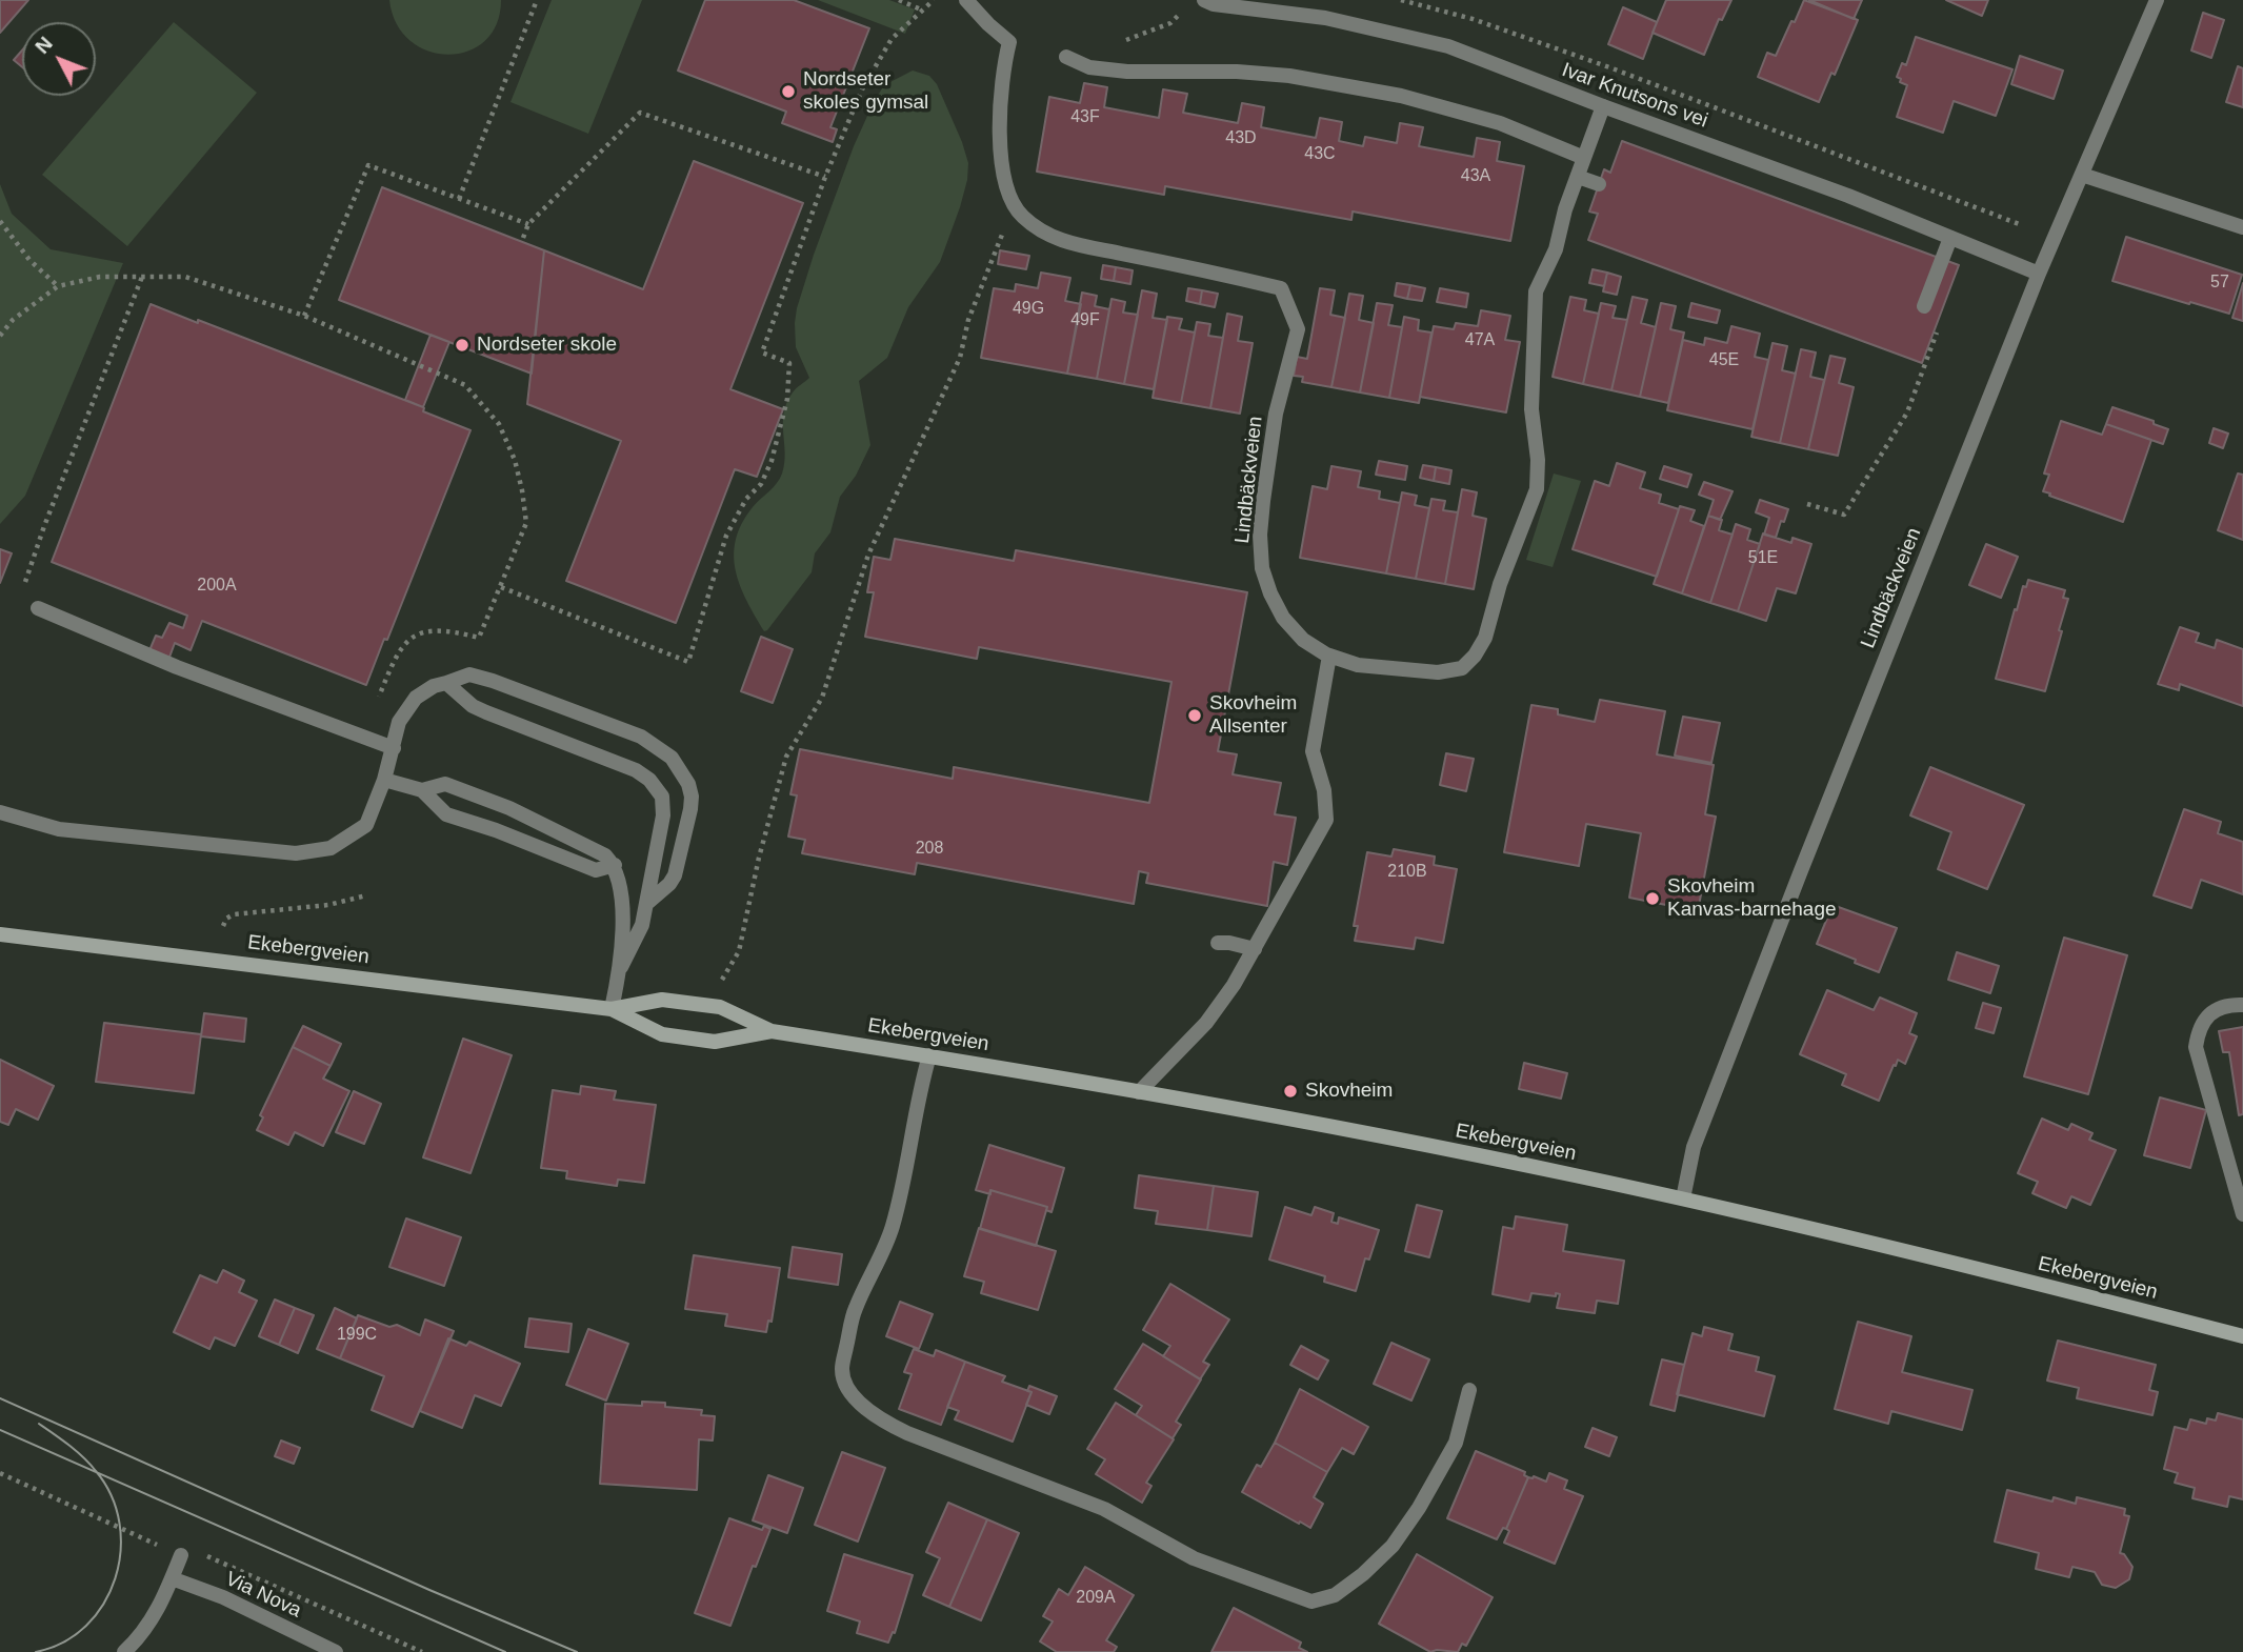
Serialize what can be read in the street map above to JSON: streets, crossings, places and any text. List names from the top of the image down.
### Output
{
  "streets": {
    "main road": ["Ekebergveien"],
    "street": ["Ivar Knutsons vei", "Lindbäckveien", "Via Nova"]
  },
  "crossings": [
    ["Ivar Knutsons vei", "Lindbäckveien"],
    ["Lindbäckveien", "Ekebergveien"]
  ],
  "places": [
    "Nordseter skoles gymsal",
    "Nordseter skole",
    "Skovheim Allsenter",
    "Skovheim Kanvas-barnehage",
    "Skovheim"
  ],
  "house_numbers": [
    "43F",
    "43D",
    "43C",
    "43A",
    "57",
    "49G",
    "49F",
    "47A",
    "45E",
    "51E",
    "200A",
    "208",
    "210B",
    "199C",
    "209A"
  ],
  "north": "top left"
}
